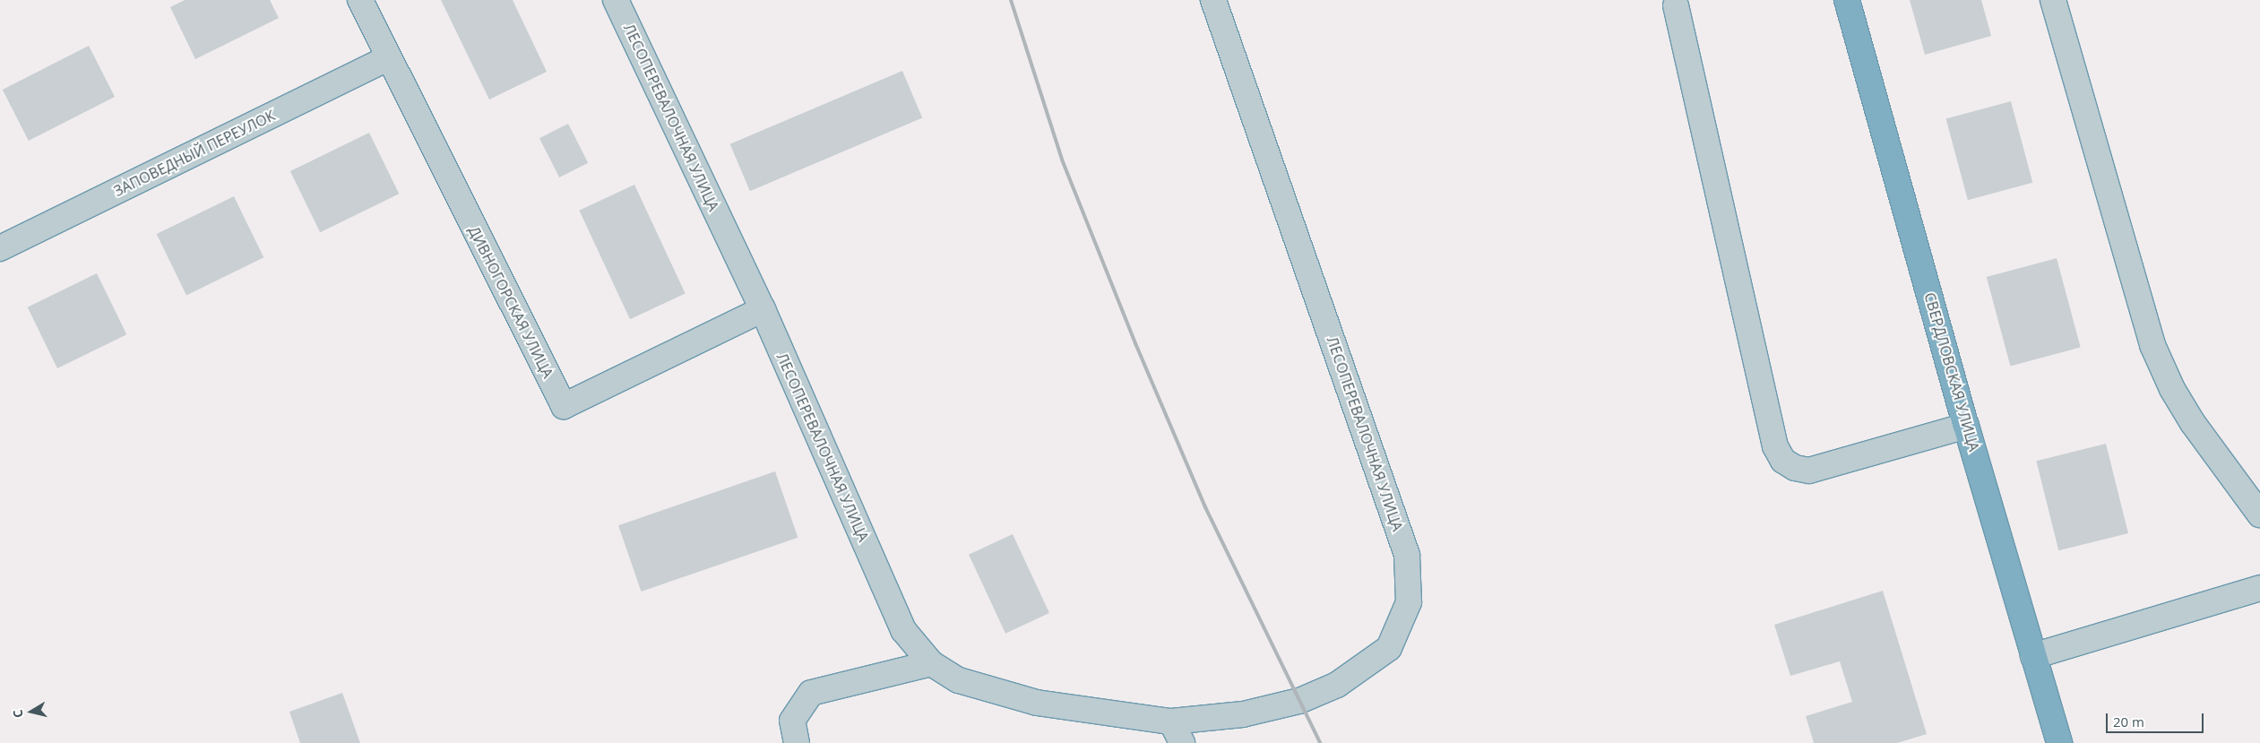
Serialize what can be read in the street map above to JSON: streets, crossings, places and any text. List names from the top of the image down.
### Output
{
  "streets": {
    "highway": ["СВЕРДЛОВСКАЯ УЛИЦА"],
    "street": ["ЛЕСОПЕРЕВАЛОЧНАЯ УЛИЦА", "ЗАПОВЕДНЫЙ ПЕРЕУЛОК", "ДИВНОГОРСКАЯ УЛИЦА"]
  },
  "crossings": [
    ["ЛЕСОПЕРЕВАЛОЧНАЯ УЛИЦА", "ДИВНОГОРСКАЯ УЛИЦА"],
    ["ЗАПОВЕДНЫЙ ПЕРЕУЛОК", "ДИВНОГОРСКАЯ УЛИЦА"]
  ],
  "scale_bar": "20 m",
  "north": "left"
}
